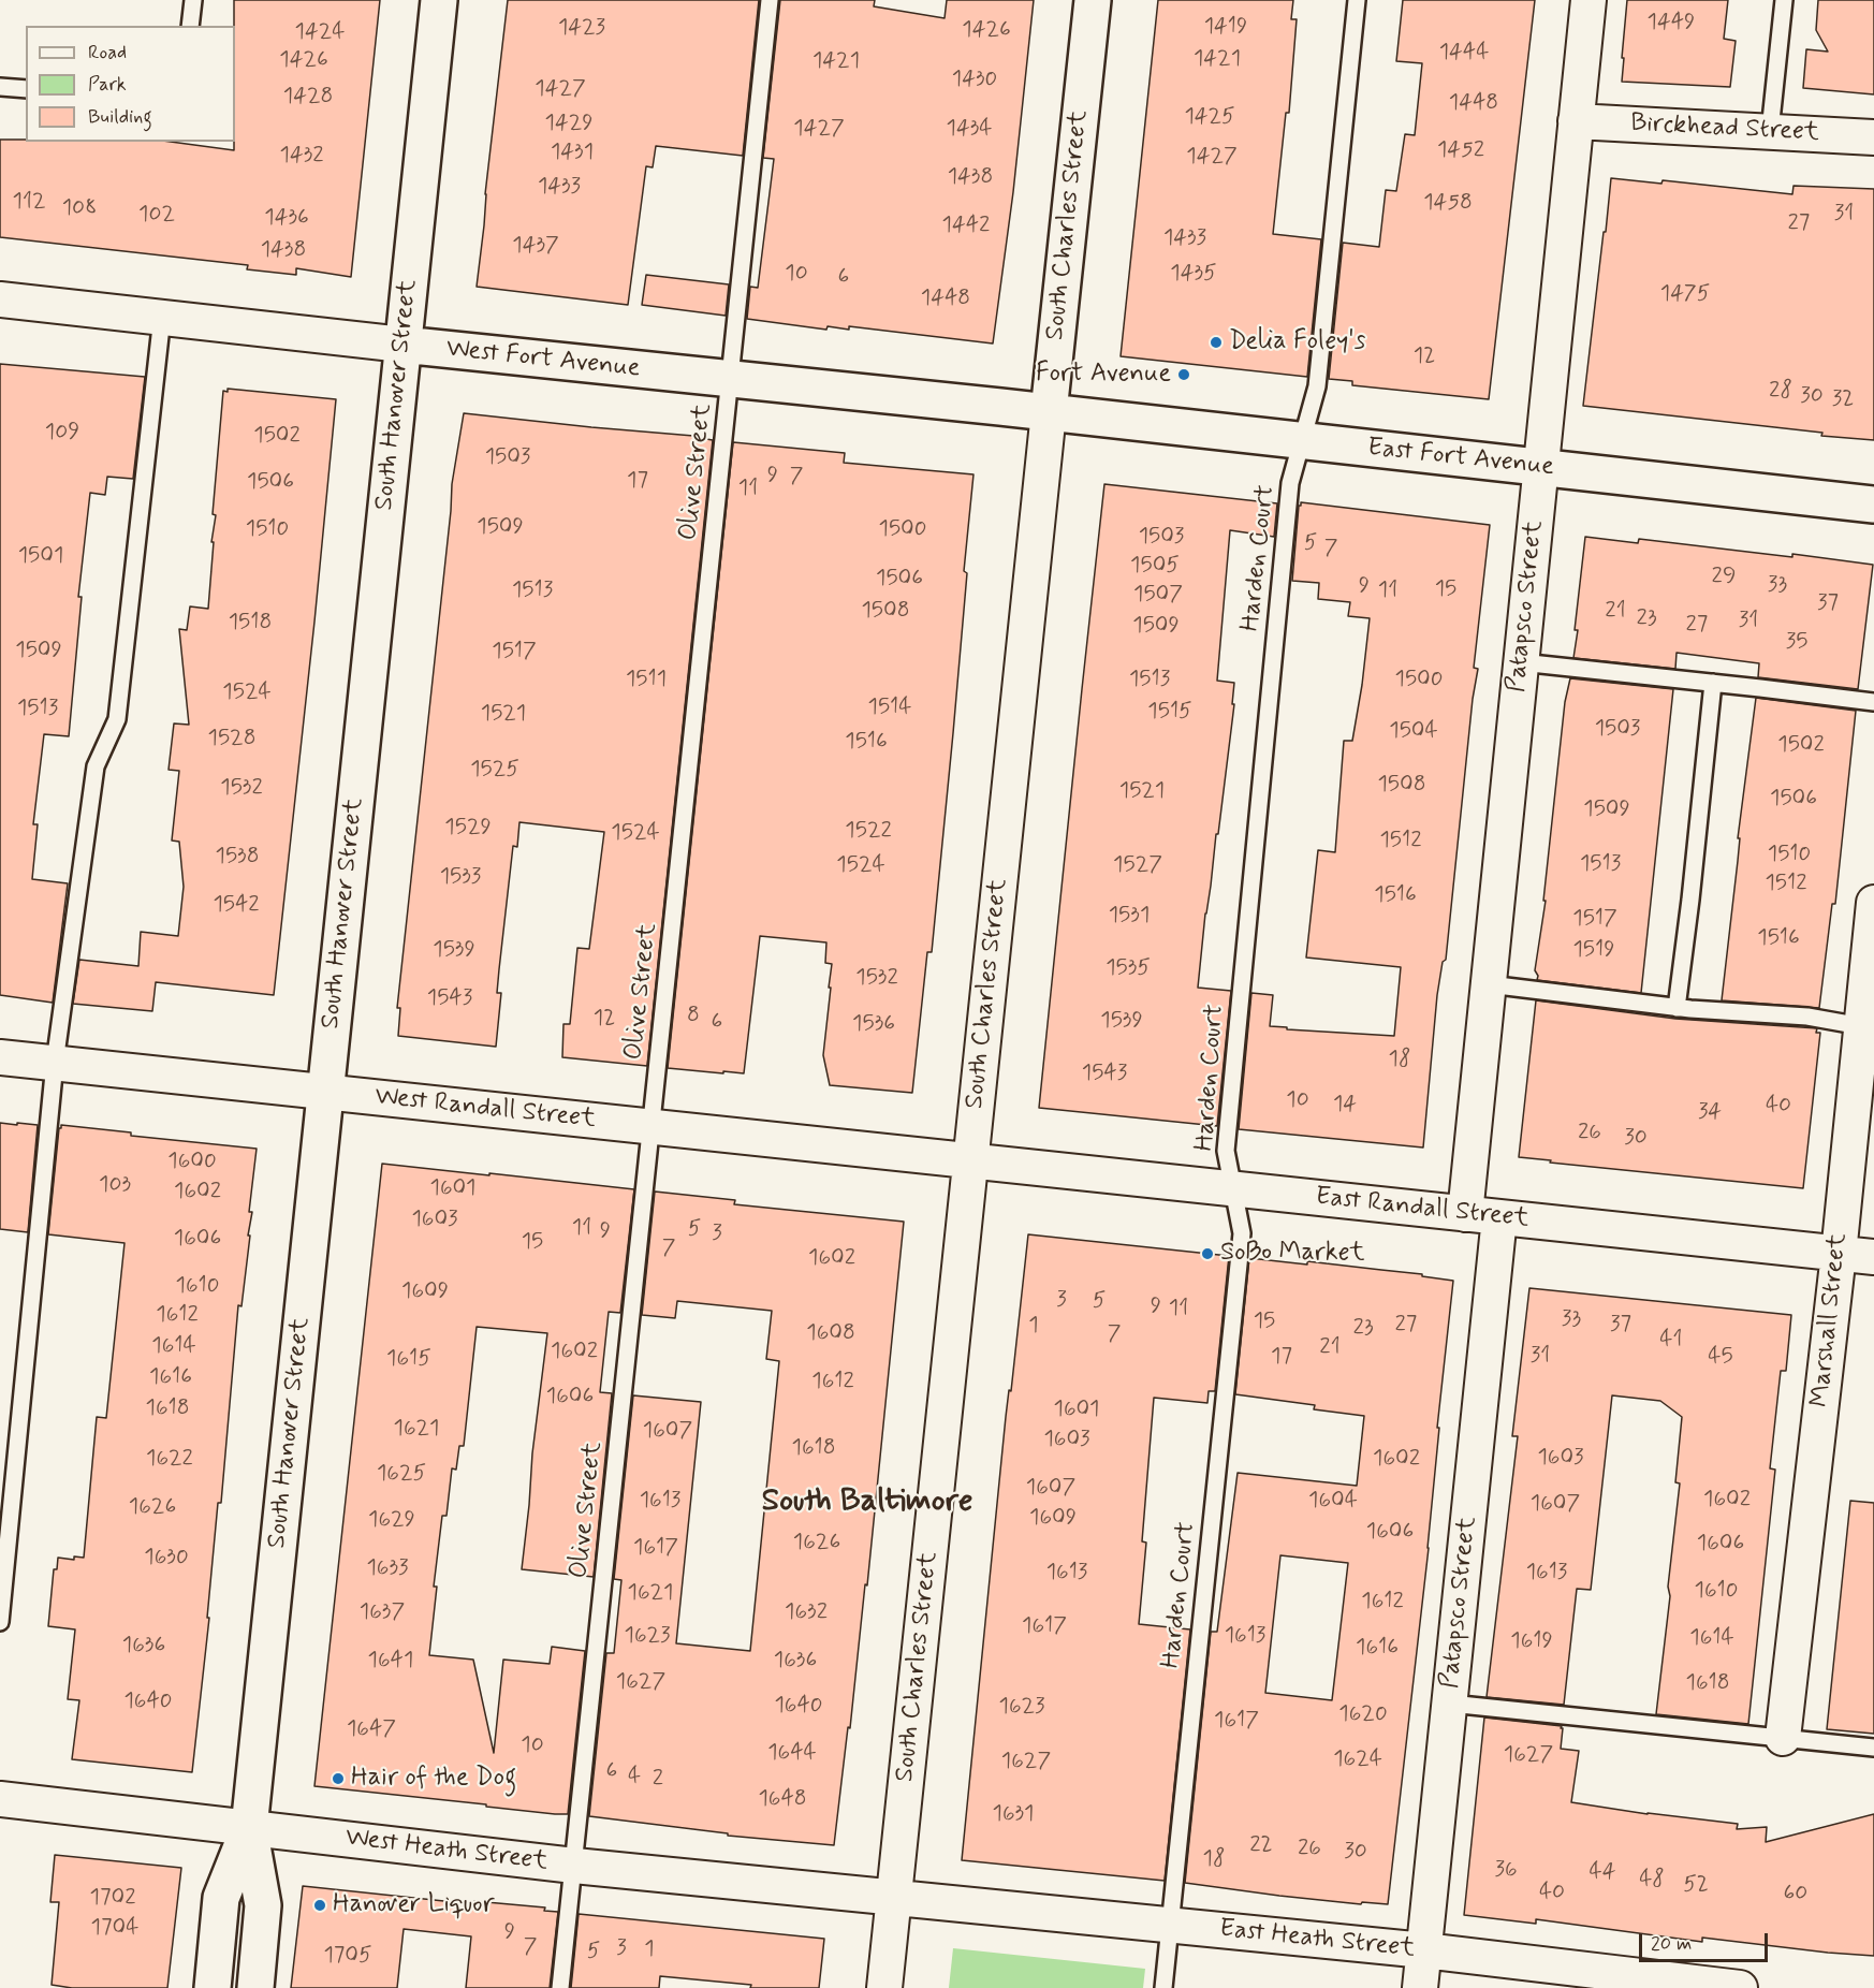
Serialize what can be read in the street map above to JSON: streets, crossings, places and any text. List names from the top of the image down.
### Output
{
  "streets": {
    "main road": [
      "South Charles Street",
      "West Fort Avenue",
      "South Hanover Street",
      "East Fort Avenue"
    ],
    "street": [
      "Birckhead Street",
      "Patapsco Street",
      "West Randall Street",
      "East Randall Street",
      "Marshall Street",
      "West Heath Street",
      "East Heath Street"
    ],
    "lane": ["Olive Street", "Harden Court"]
  },
  "crossings": [
    ["Birckhead Street", "Patapsco Street"],
    ["South Charles Street", "West Fort Avenue"],
    ["South Charles Street", "East Fort Avenue"],
    ["South Charles Street", "West Randall Street"],
    ["South Charles Street", "East Randall Street"],
    ["South Charles Street", "West Heath Street"],
    ["South Charles Street", "East Heath Street"],
    ["West Fort Avenue", "South Hanover Street"],
    ["West Fort Avenue", "East Fort Avenue"],
    ["West Fort Avenue", "Olive Street"],
    ["South Hanover Street", "West Randall Street"],
    ["South Hanover Street", "West Heath Street"],
    ["East Fort Avenue", "Harden Court"],
    ["East Fort Avenue", "Patapsco Street"],
    ["Olive Street", "West Randall Street"],
    ["Olive Street", "West Heath Street"],
    ["Harden Court", "East Randall Street"],
    ["Harden Court", "East Heath Street"],
    ["Patapsco Street", "East Randall Street"],
    ["Patapsco Street", "East Heath Street"],
    ["West Randall Street", "East Randall Street"],
    ["East Randall Street", "Marshall Street"],
    ["West Heath Street", "East Heath Street"]
  ],
  "districts": ["South Baltimore"],
  "places": [
    "Delia Foley's",
    "Fort Avenue",
    "SoBo Market",
    "Hair of the Dog",
    "Hanover Liquor"
  ],
  "house_numbers": [
    "1449",
    "1419",
    "1423",
    "1426",
    "1424",
    "1444",
    "1421",
    "1426",
    "1421",
    "1430",
    "1427",
    "1428",
    "1448",
    "1425",
    "1429",
    "1427",
    "1434",
    "1452",
    "1431",
    "1432",
    "1427",
    "1438",
    "1433",
    "112",
    "1458",
    "108",
    "31",
    "102",
    "1436",
    "27",
    "1442",
    "1433",
    "1437",
    "1438",
    "10",
    "1435",
    "6",
    "1475",
    "1448",
    "12",
    "28",
    "30",
    "32",
    "109",
    "1502",
    "1503",
    "9",
    "7",
    "17",
    "1506",
    "11",
    "1509",
    "1510",
    "1500",
    "1503",
    "5",
    "7",
    "1501",
    "1505",
    "29",
    "1506",
    "33",
    "9",
    "15",
    "1513",
    "11",
    "1507",
    "37",
    "1508",
    "21",
    "23",
    "31",
    "1518",
    "27",
    "1509",
    "35",
    "1509",
    "1517",
    "1511",
    "1513",
    "1500",
    "1524",
    "1514",
    "1513",
    "1515",
    "1521",
    "1503",
    "1504",
    "1528",
    "1516",
    "1502",
    "1525",
    "1508",
    "1532",
    "1521",
    "1506",
    "1509",
    "1529",
    "1522",
    "1524",
    "1512",
    "1510",
    "1538",
    "1513",
    "1524",
    "1527",
    "1533",
    "1512",
    "1516",
    "1542",
    "1531",
    "1517",
    "1516",
    "1539",
    "1519",
    "1535",
    "1532",
    "1543",
    "8",
    "12",
    "1539",
    "6",
    "1536",
    "18",
    "1543",
    "10",
    "14",
    "40",
    "34",
    "26",
    "30",
    "1600",
    "103",
    "1601",
    "1602",
    "1603",
    "11",
    "5",
    "9",
    "3",
    "1606",
    "15",
    "7",
    "1602",
    "1610",
    "1609",
    "3",
    "5",
    "9",
    "11",
    "1612",
    "33",
    "15",
    "27",
    "37",
    "1",
    "23",
    "1608",
    "7",
    "41",
    "1614",
    "21",
    "1602",
    "31",
    "17",
    "45",
    "1615",
    "1616",
    "1612",
    "1606",
    "1618",
    "1601",
    "1621",
    "1607",
    "1603",
    "1618",
    "1603",
    "1622",
    "1602",
    "1625",
    "1607",
    "1602",
    "1613",
    "1604",
    "1607",
    "1626",
    "1609",
    "1629",
    "1606",
    "1626",
    "1606",
    "1617",
    "1630",
    "1633",
    "1613",
    "1613",
    "1610",
    "1621",
    "1612",
    "1637",
    "1632",
    "1617",
    "1623",
    "1613",
    "1614",
    "1619",
    "1636",
    "1616",
    "1641",
    "1636",
    "1627",
    "1618",
    "1640",
    "1640",
    "1623",
    "1620",
    "1617",
    "1647",
    "10",
    "1644",
    "1627",
    "1624",
    "1627",
    "6",
    "4",
    "2",
    "1648",
    "1631",
    "22",
    "26",
    "30",
    "18",
    "36",
    "44",
    "48",
    "52",
    "40",
    "60",
    "1702",
    "1704",
    "9",
    "7",
    "3",
    "1",
    "5",
    "1705"
  ],
  "legend": ["Road", "Park", "Building"],
  "scale_bar": "20 m"
}
